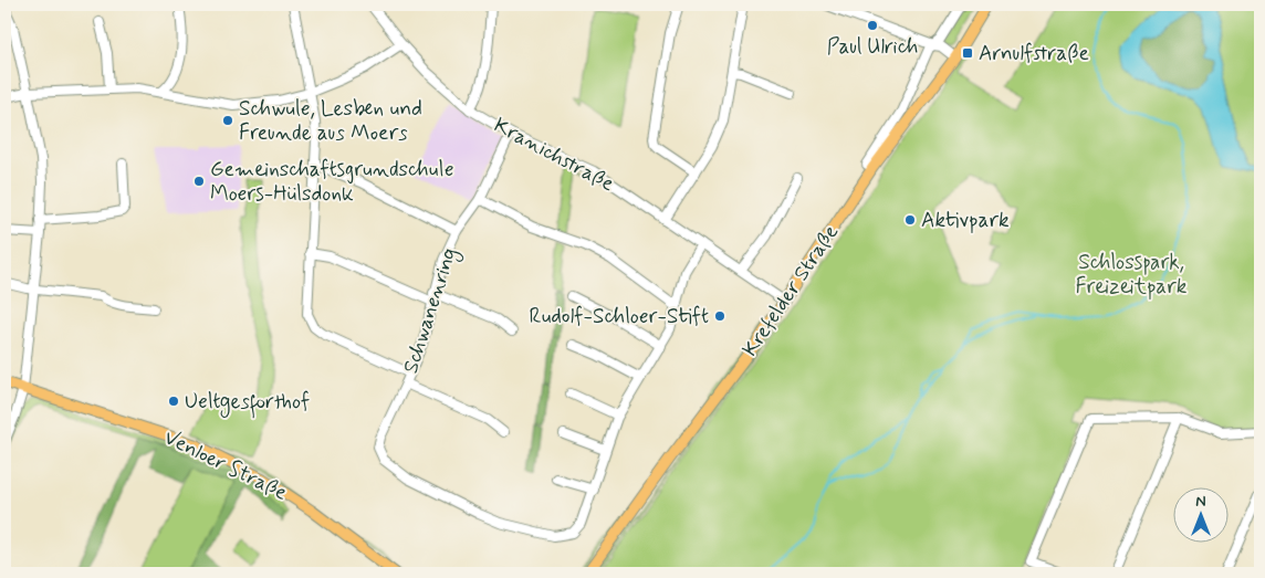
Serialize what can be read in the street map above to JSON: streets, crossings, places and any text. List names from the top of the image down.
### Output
{
  "streets": {
    "main road": ["Krefelder Straße", "Venloer Straße"],
    "street": ["Kranichstraße", "Schwanenring"]
  },
  "crossings": [
    ["Kranichstraße", "Krefelder Straße"],
    ["Kranichstraße", "Schwanenring"]
  ],
  "parks": ["Schlosspark, Freizeitpark"],
  "places": {
    "other": [
      "Paul Ulrich",
      "Schwule, Lesben und Freunde aus Moers",
      "Gemeinschaftsgrundschule Moers-Hülsdonk",
      "Aktivpark",
      "Rudolf-Schloer-Stift",
      "Ueltgesforthof"
    ],
    "transit": ["Arnulfstraße"]
  },
  "north": "top"
}
